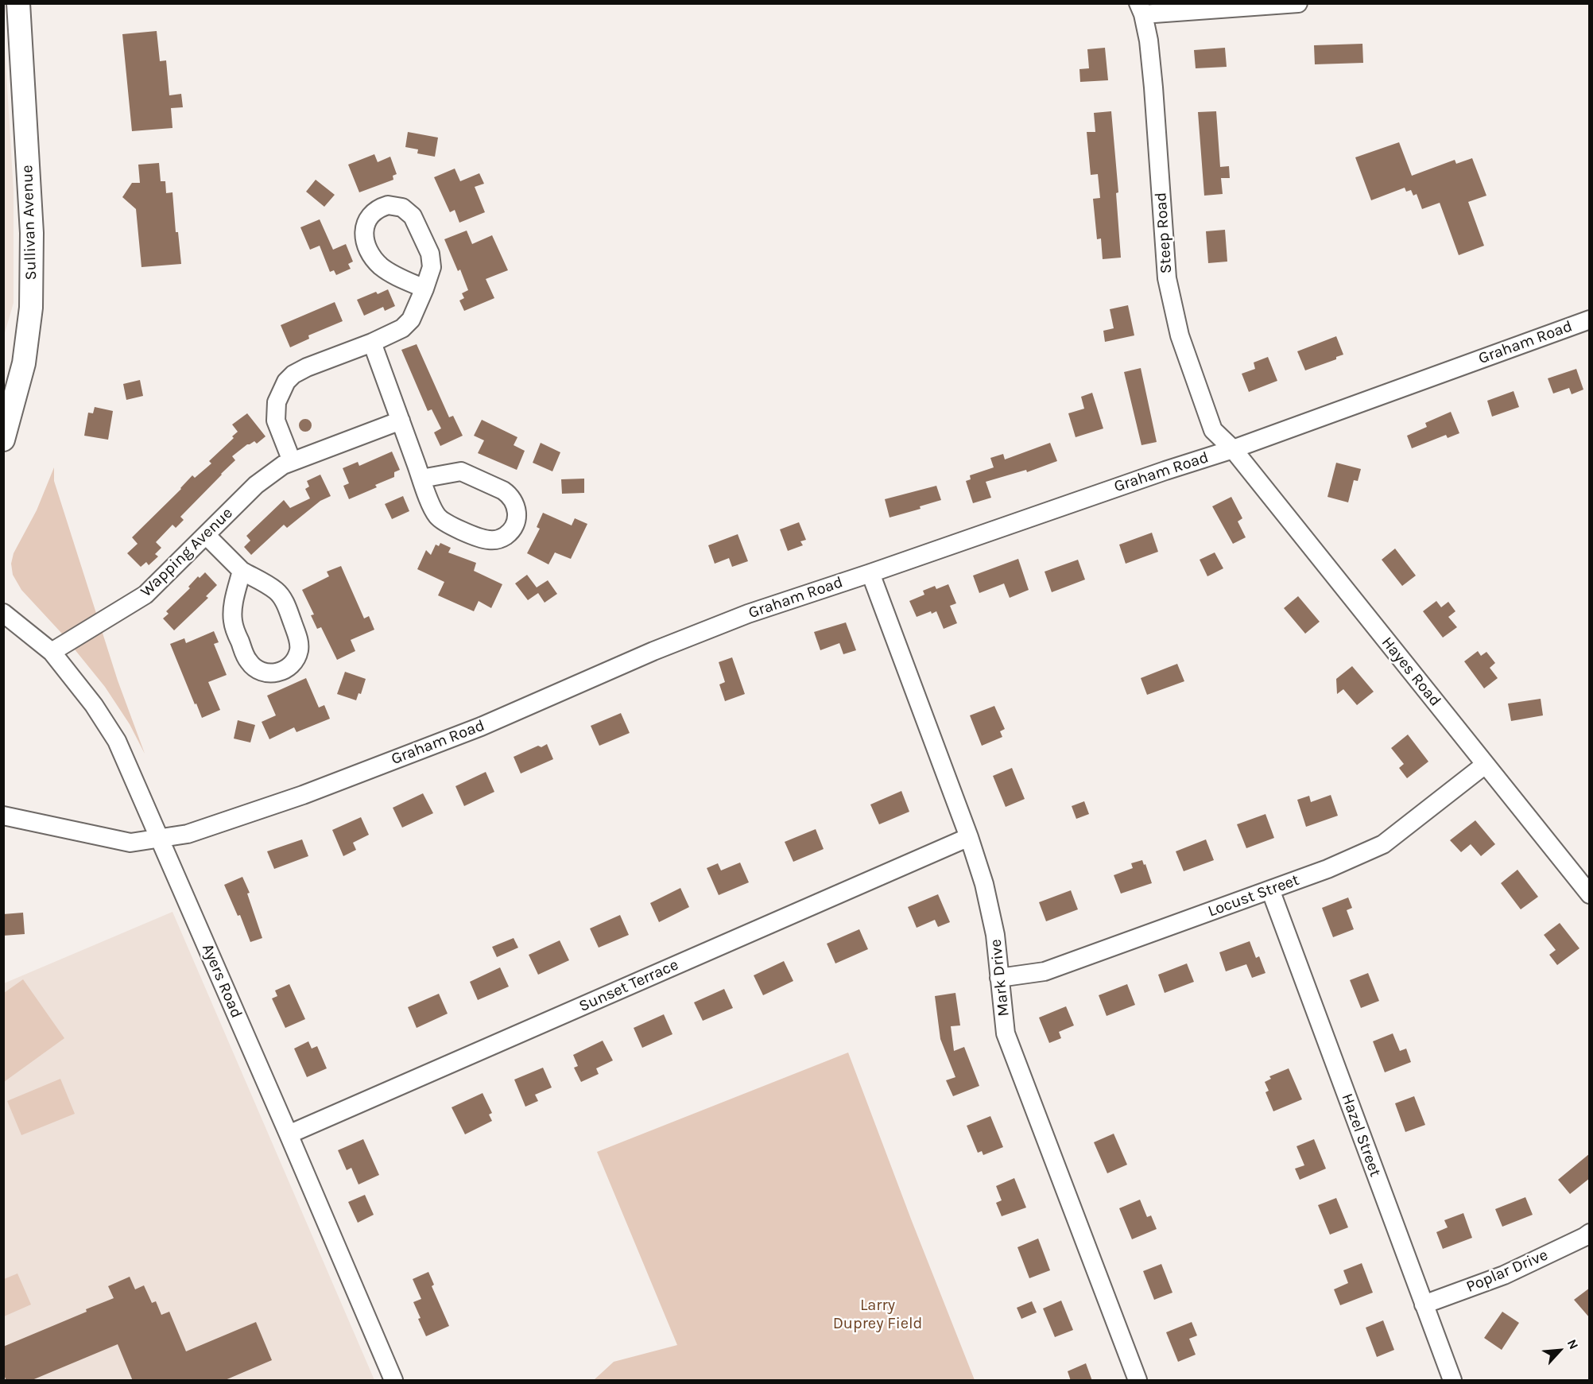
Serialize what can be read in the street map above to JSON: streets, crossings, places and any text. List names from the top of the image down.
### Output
{
  "streets": {
    "main road": ["Sullivan Avenue"],
    "street": [
      "Steep Road",
      "Graham Road",
      "Wapping Avenue",
      "Hayes Road",
      "Locust Street",
      "Mark Drive",
      "Ayers Road",
      "Sunset Terrace",
      "Hazel Street",
      "Poplar Drive"
    ]
  },
  "crossings": [
    ["Steep Road", "Graham Road"],
    ["Steep Road", "Hayes Road"],
    ["Graham Road", "Hayes Road"],
    ["Graham Road", "Mark Drive"],
    ["Graham Road", "Ayers Road"],
    ["Wapping Avenue", "Ayers Road"],
    ["Hayes Road", "Locust Street"],
    ["Locust Street", "Mark Drive"],
    ["Locust Street", "Hazel Street"],
    ["Mark Drive", "Sunset Terrace"],
    ["Ayers Road", "Sunset Terrace"],
    ["Hazel Street", "Poplar Drive"]
  ],
  "parks": ["Larry Duprey Field"],
  "north": "top right"
}
